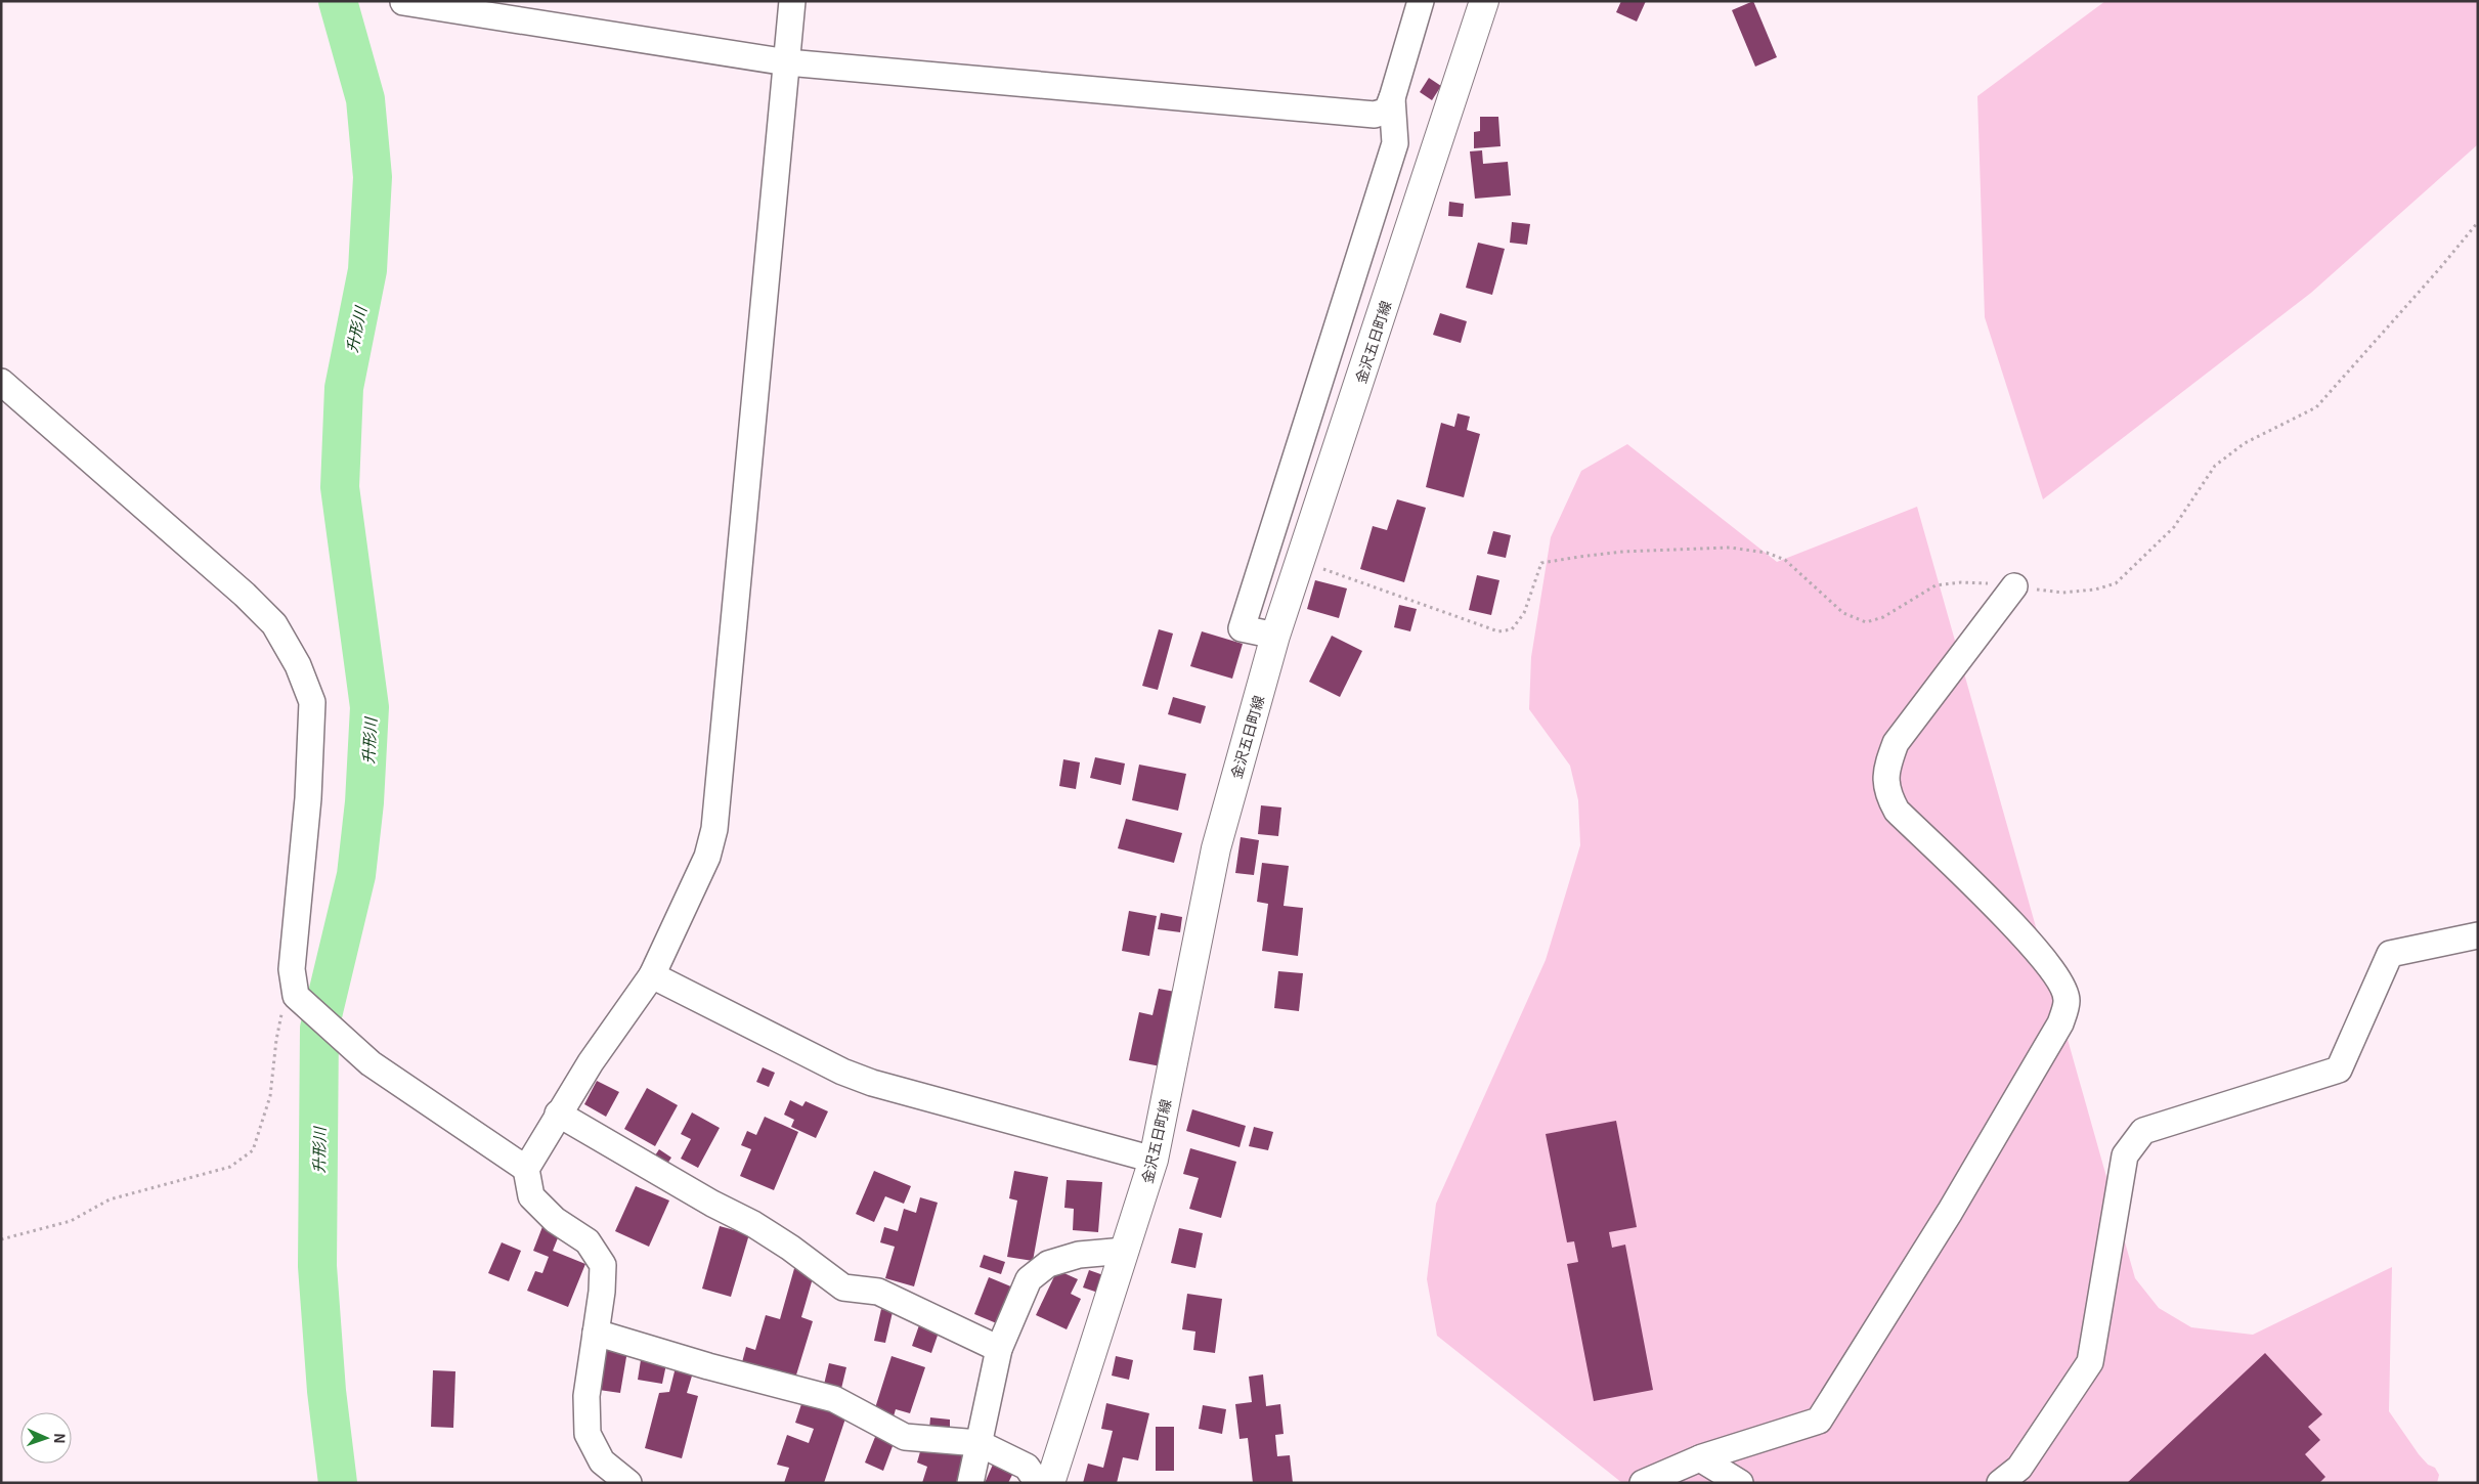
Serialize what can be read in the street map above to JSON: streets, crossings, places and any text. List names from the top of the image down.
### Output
{
  "streets": {
    "main road": ["金沢五日町線"]
  },
  "water": ["升形川"],
  "north": "right"
}
